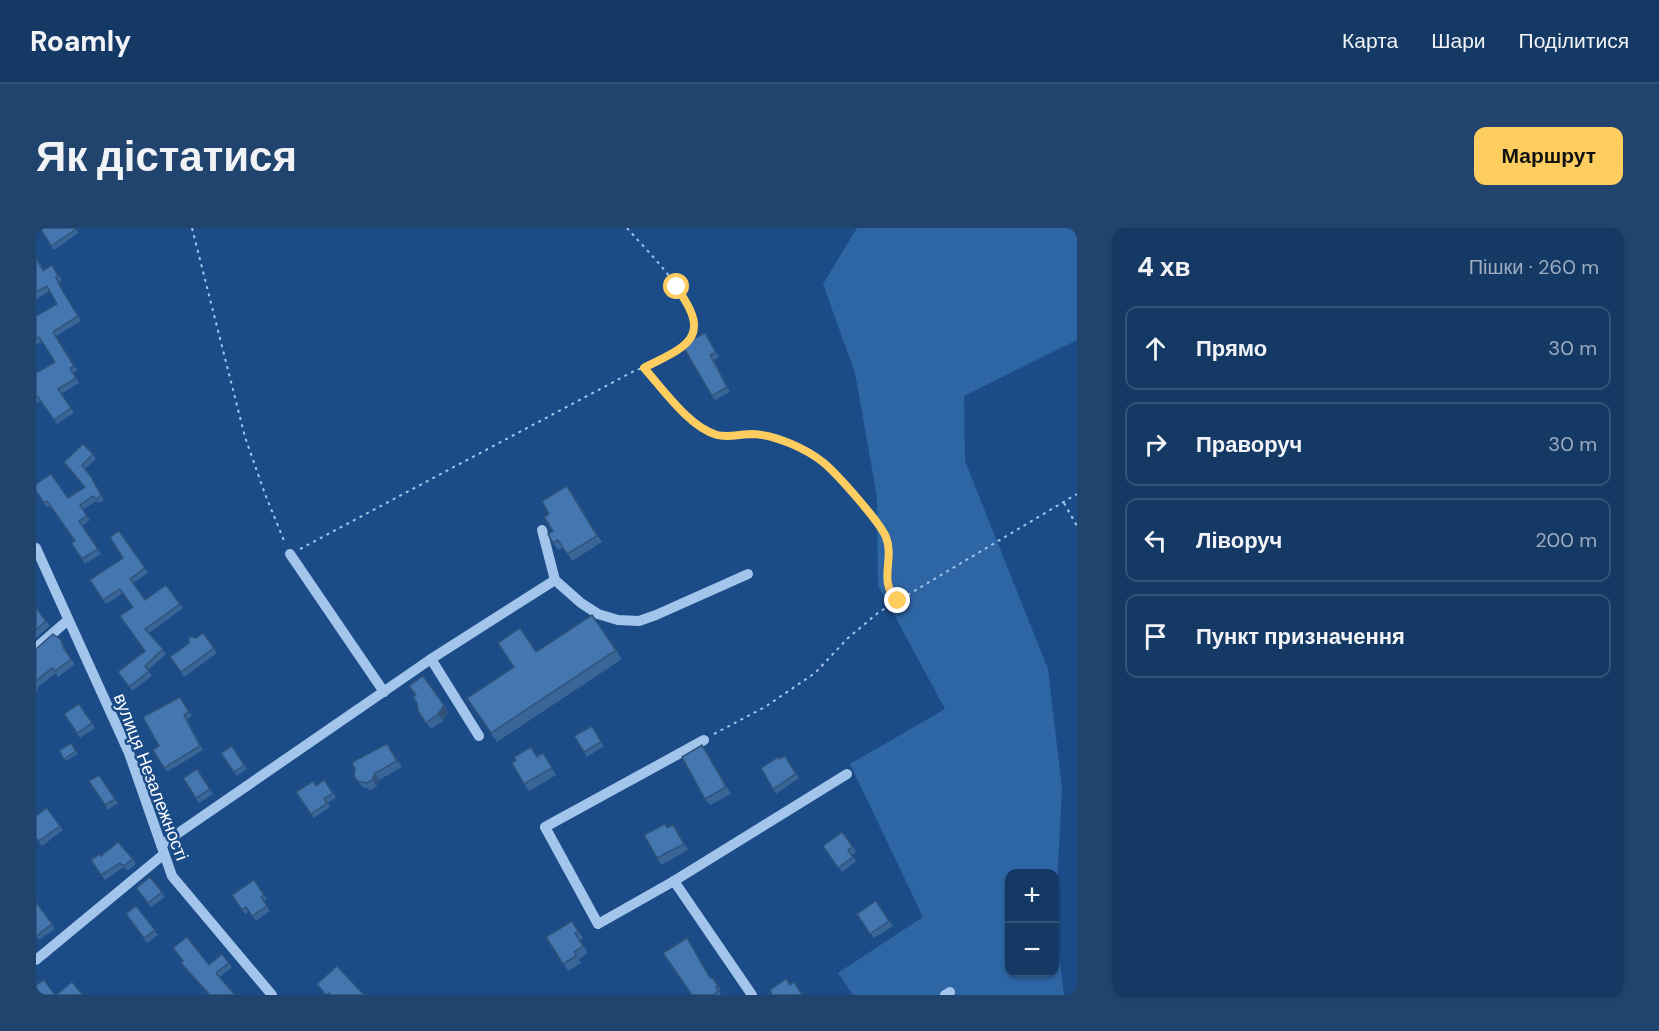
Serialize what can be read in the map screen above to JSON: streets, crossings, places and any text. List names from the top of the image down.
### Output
{
  "streets": {
    "street": ["вулиця Незалежності"]
  },
  "page": {
    "header": "Roamly",
    "nav": ["Карта", "Шари", "Поділитися"],
    "buttons": "Маршрут",
    "title": "Як дістатися",
    "heading": ["4 хв", "Пішки · 260 m"],
    "list": [
      ["Прямо", "30 m"],
      ["Праворуч", "30 m"],
      ["Ліворуч", "200 m"],
      "Пункт призначення"
    ],
    "map_buttons": ["+", "−"]
  }
}
